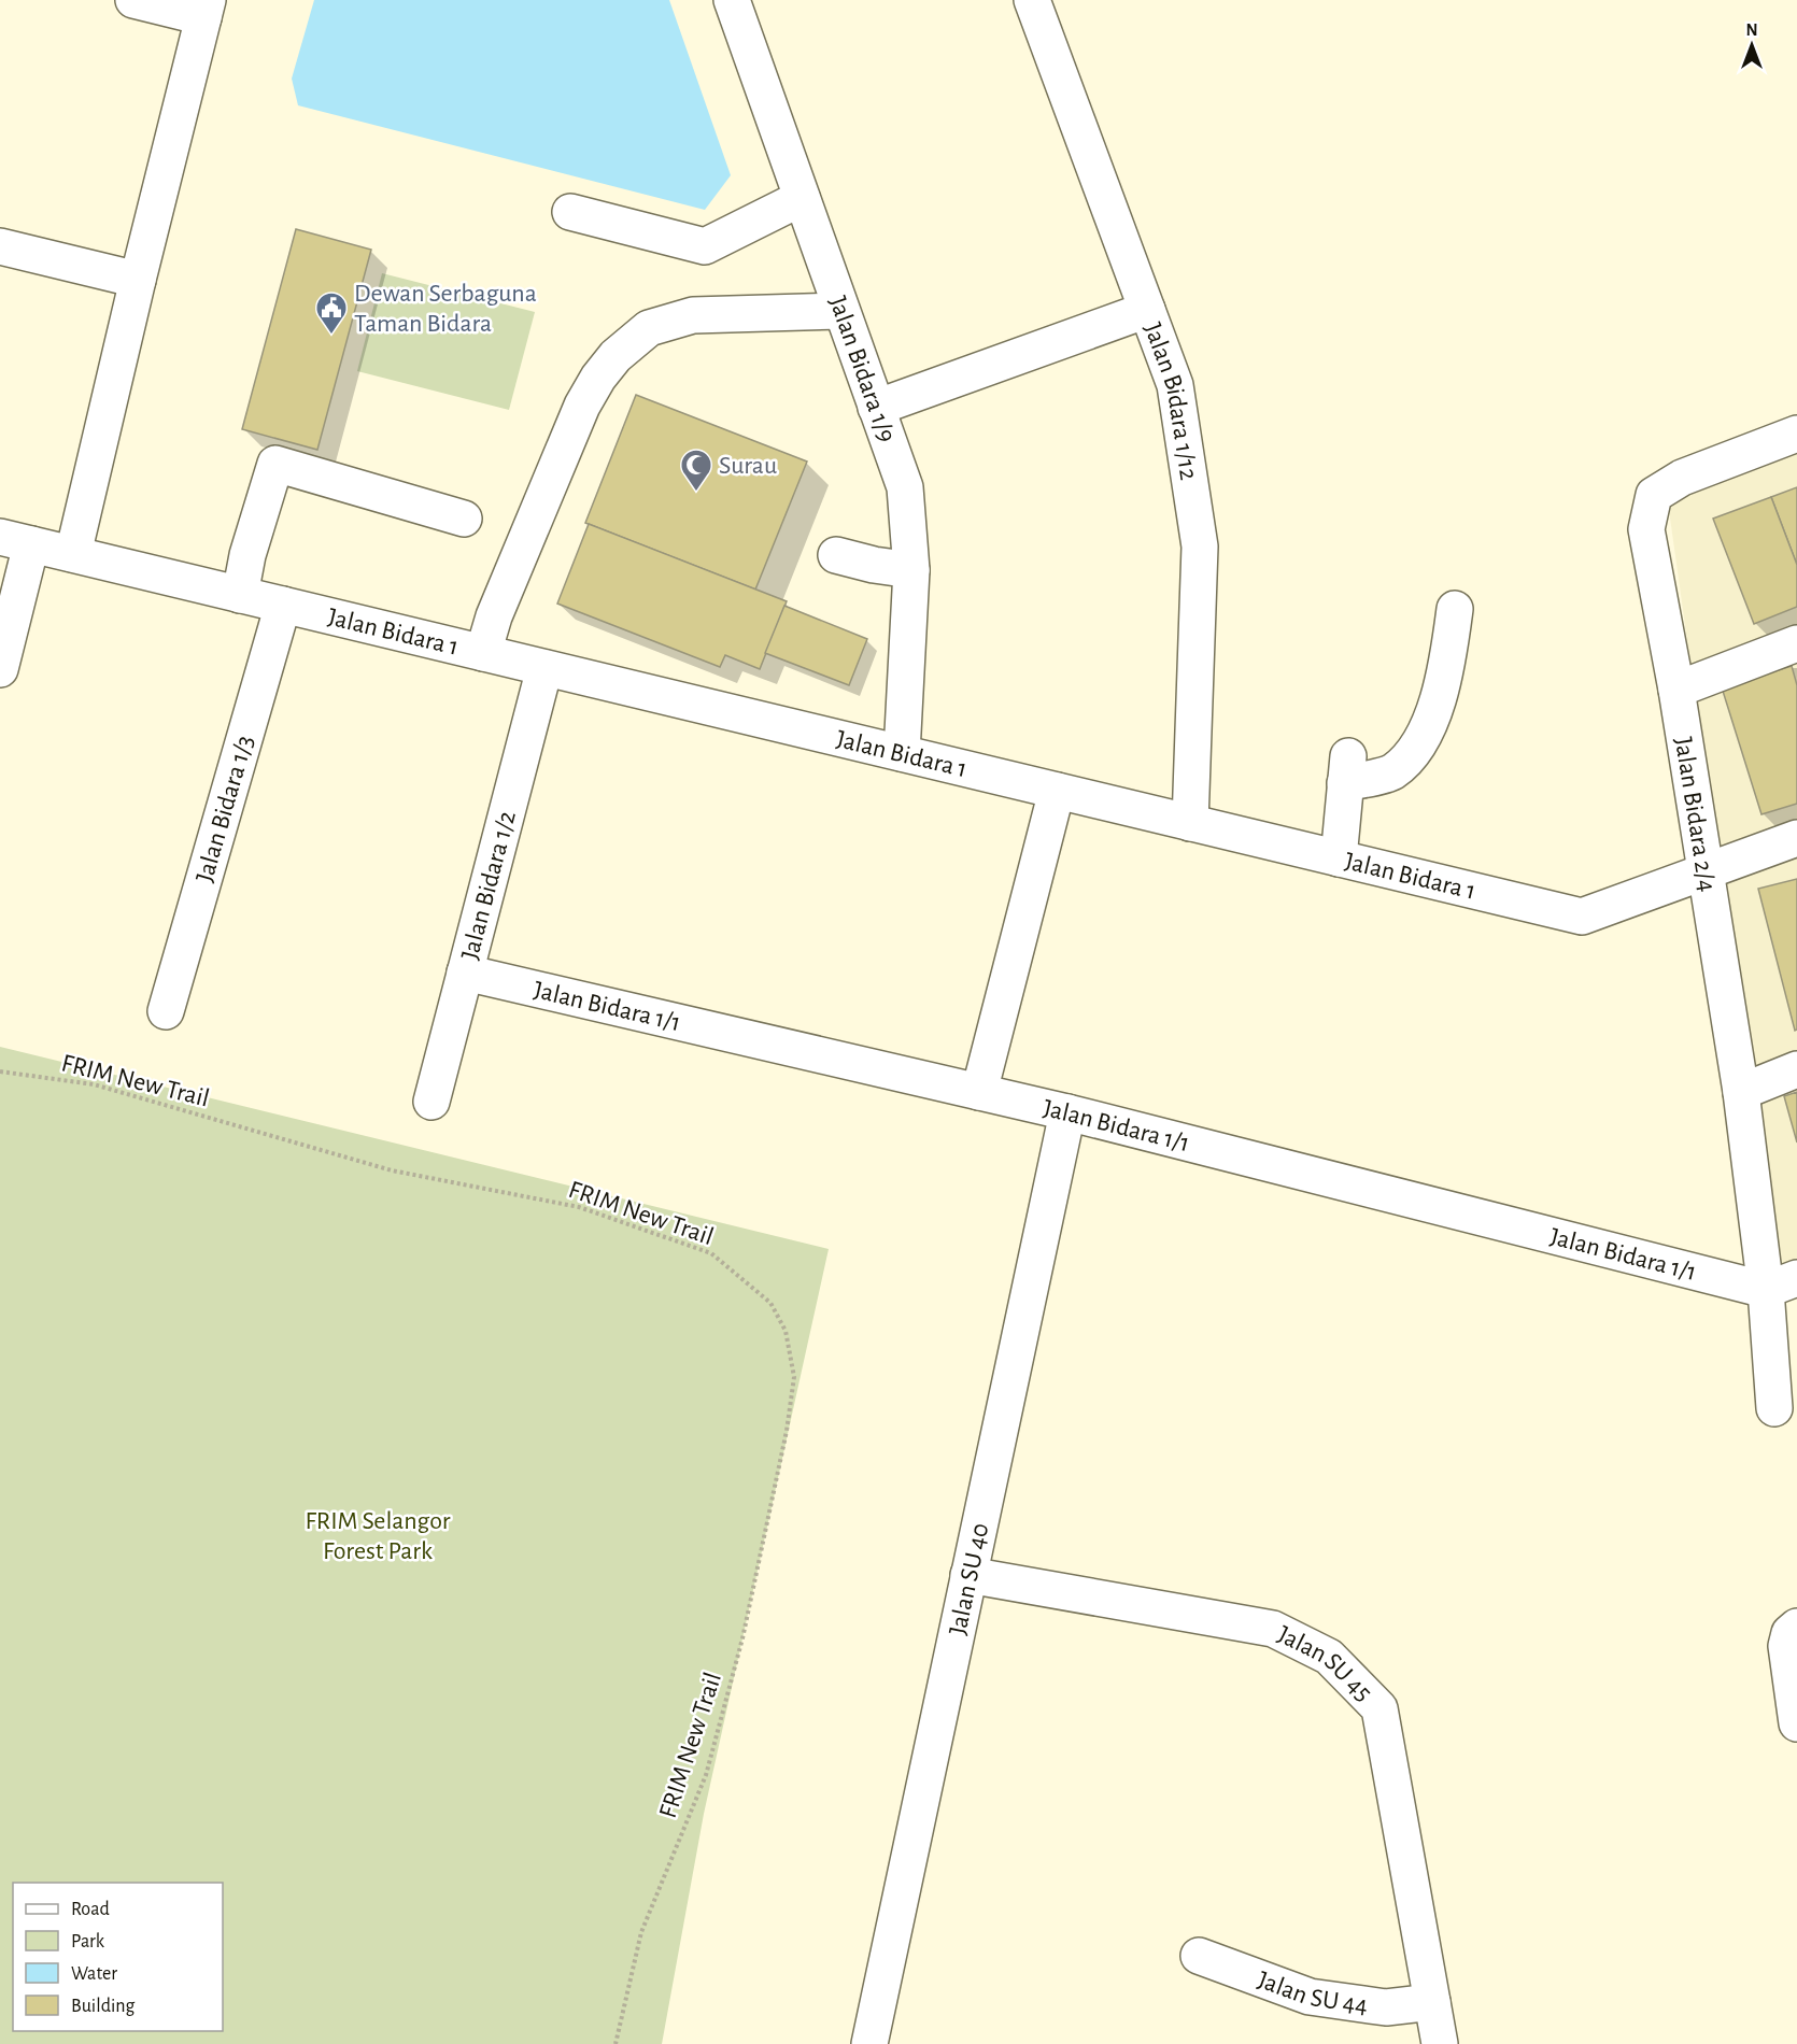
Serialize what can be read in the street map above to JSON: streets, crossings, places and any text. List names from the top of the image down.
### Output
{
  "streets": {
    "street": [
      "Jalan Bidara 1/9",
      "Jalan Bidara 1/12",
      "Jalan Bidara 1",
      "Jalan Bidara 1/3",
      "Jalan Bidara 2/4",
      "Jalan Bidara 1/2",
      "Jalan Bidara 1/1",
      "Jalan SU 40",
      "Jalan SU 45",
      "Jalan SU 44"
    ],
    "path": ["FRIM New Trail"]
  },
  "crossings": [
    ["Jalan Bidara 1/9", "Jalan Bidara 1"],
    ["Jalan Bidara 1/12", "Jalan Bidara 1"],
    ["Jalan Bidara 1", "Jalan Bidara 1/3"],
    ["Jalan Bidara 1", "Jalan Bidara 2/4"],
    ["Jalan Bidara 1", "Jalan Bidara 1/2"],
    ["Jalan Bidara 2/4", "Jalan Bidara 1/1"],
    ["Jalan Bidara 1/2", "Jalan Bidara 1/1"],
    ["Jalan Bidara 1/1", "Jalan SU 40"],
    ["Jalan SU 40", "Jalan SU 45"],
    ["Jalan SU 45", "Jalan SU 44"]
  ],
  "parks": ["FRIM Selangor Forest Park"],
  "places": {
    "public building": ["Dewan Serbaguna Taman Bidara"],
    "mosque": ["Surau"]
  },
  "legend": [
    "Road",
    "Park",
    "Water",
    "Building"
  ],
  "north": "top"
}
